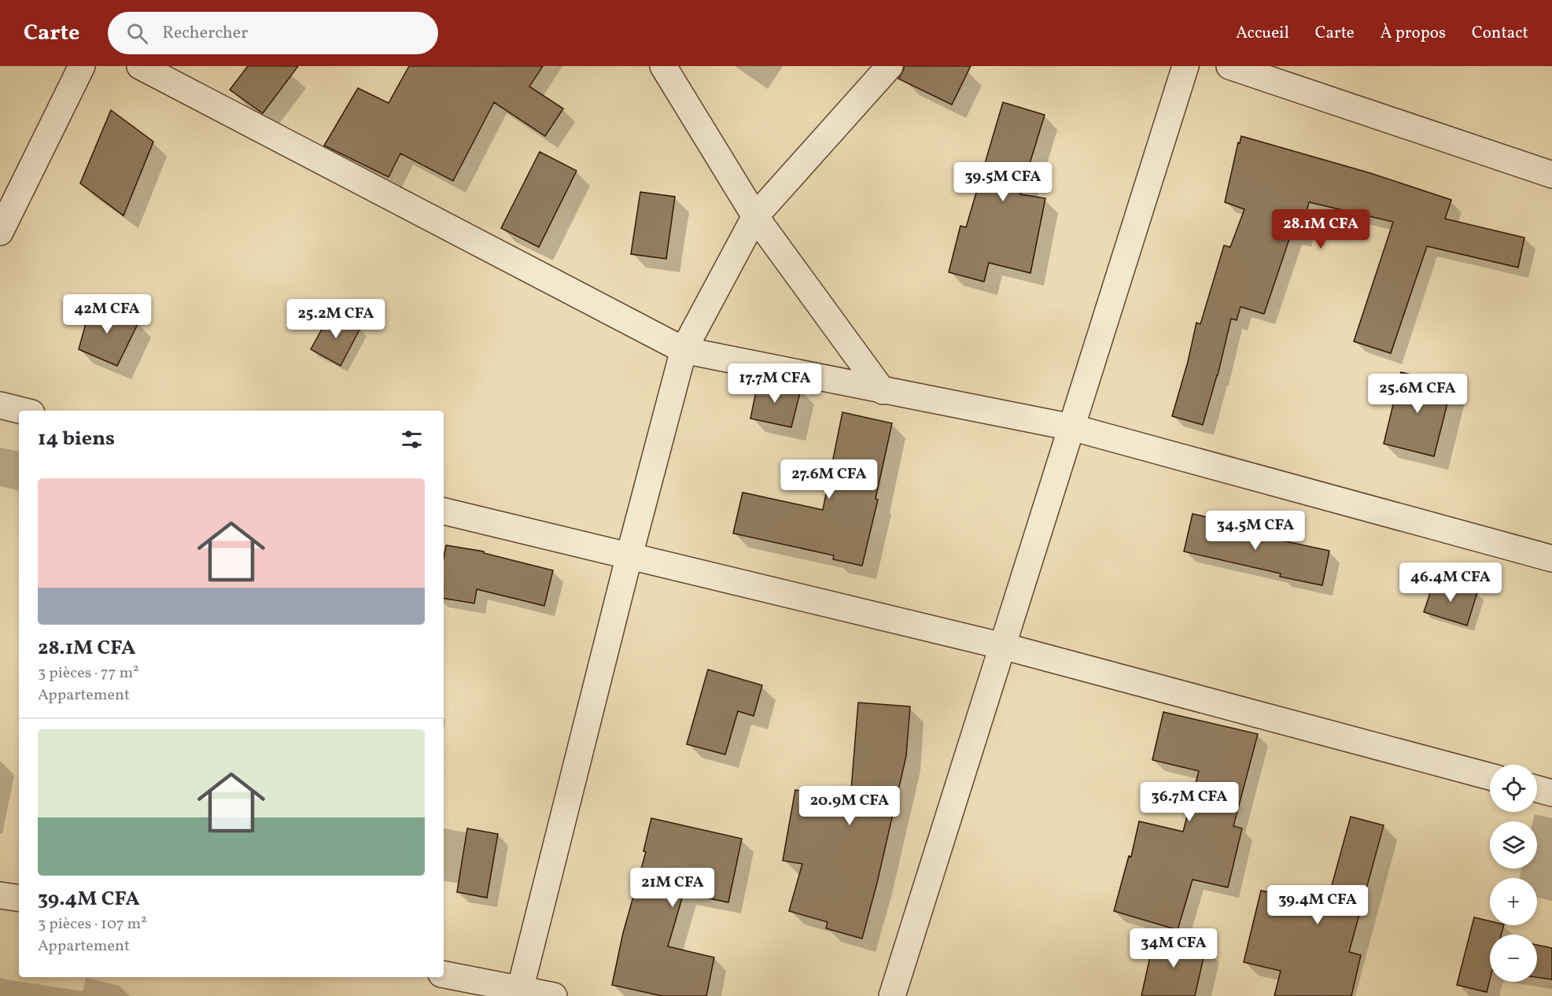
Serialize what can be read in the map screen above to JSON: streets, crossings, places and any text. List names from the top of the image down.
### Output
{
  "page": {
    "header": "Carte",
    "search": "Rechercher",
    "nav": [
      "Accueil",
      "Carte",
      "À propos",
      "Contact"
    ],
    "price": [
      "39.5M CFA",
      "28.1M CFA",
      "42M CFA",
      "25.2M CFA",
      "17.7M CFA",
      "25.6M CFA",
      "27.6M CFA",
      "34.5M CFA",
      "46.4M CFA",
      "36.7M CFA",
      "20.9M CFA",
      "21M CFA",
      "39.4M CFA",
      "34M CFA"
    ],
    "heading": "14 biens",
    "list": [
      {
        "name": "28.1M CFA",
        "note": "3 pièces · 77 m² · Appartement"
      },
      {
        "name": "39.4M CFA",
        "note": "3 pièces · 107 m² · Appartement"
      }
    ],
    "map_buttons": ["+", "−"]
  }
}
